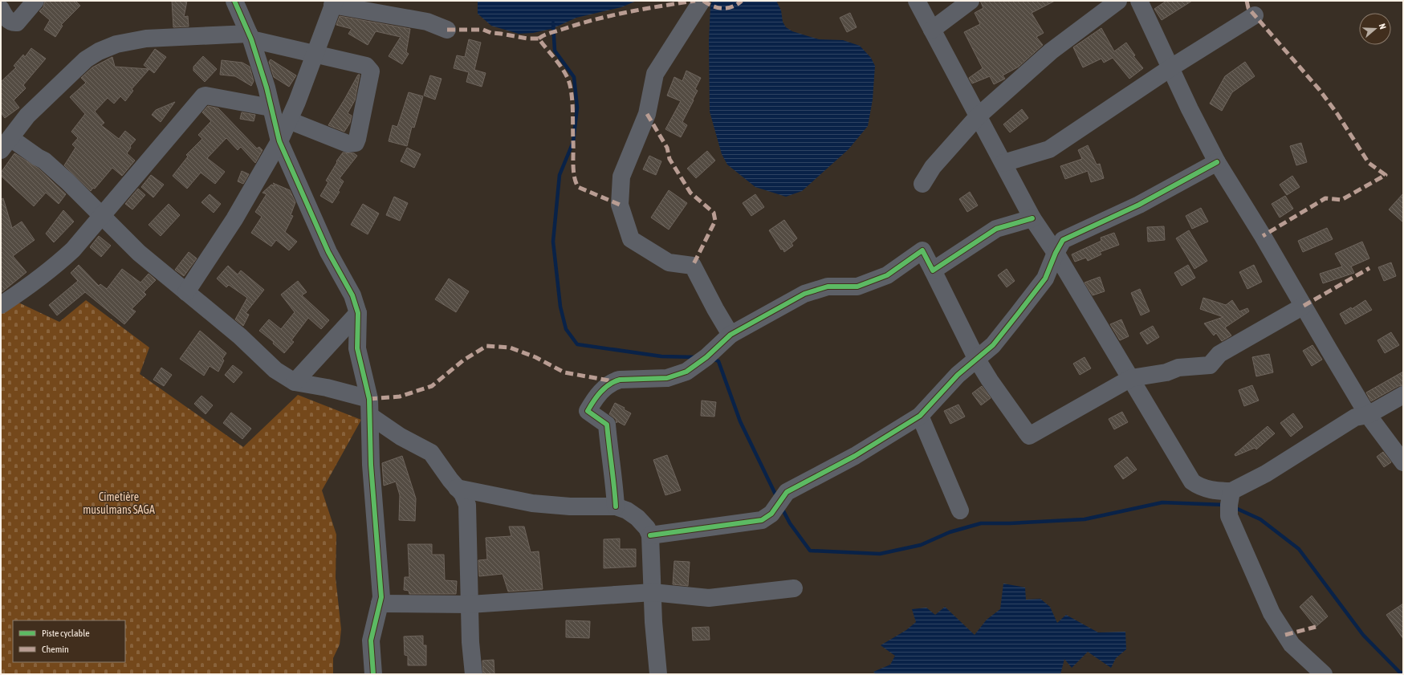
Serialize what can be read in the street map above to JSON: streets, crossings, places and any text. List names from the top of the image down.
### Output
{
  "parks": ["Cimetière musulmans SAGA"],
  "legend": ["Piste cyclable", "Chemin"],
  "north": "right"
}
